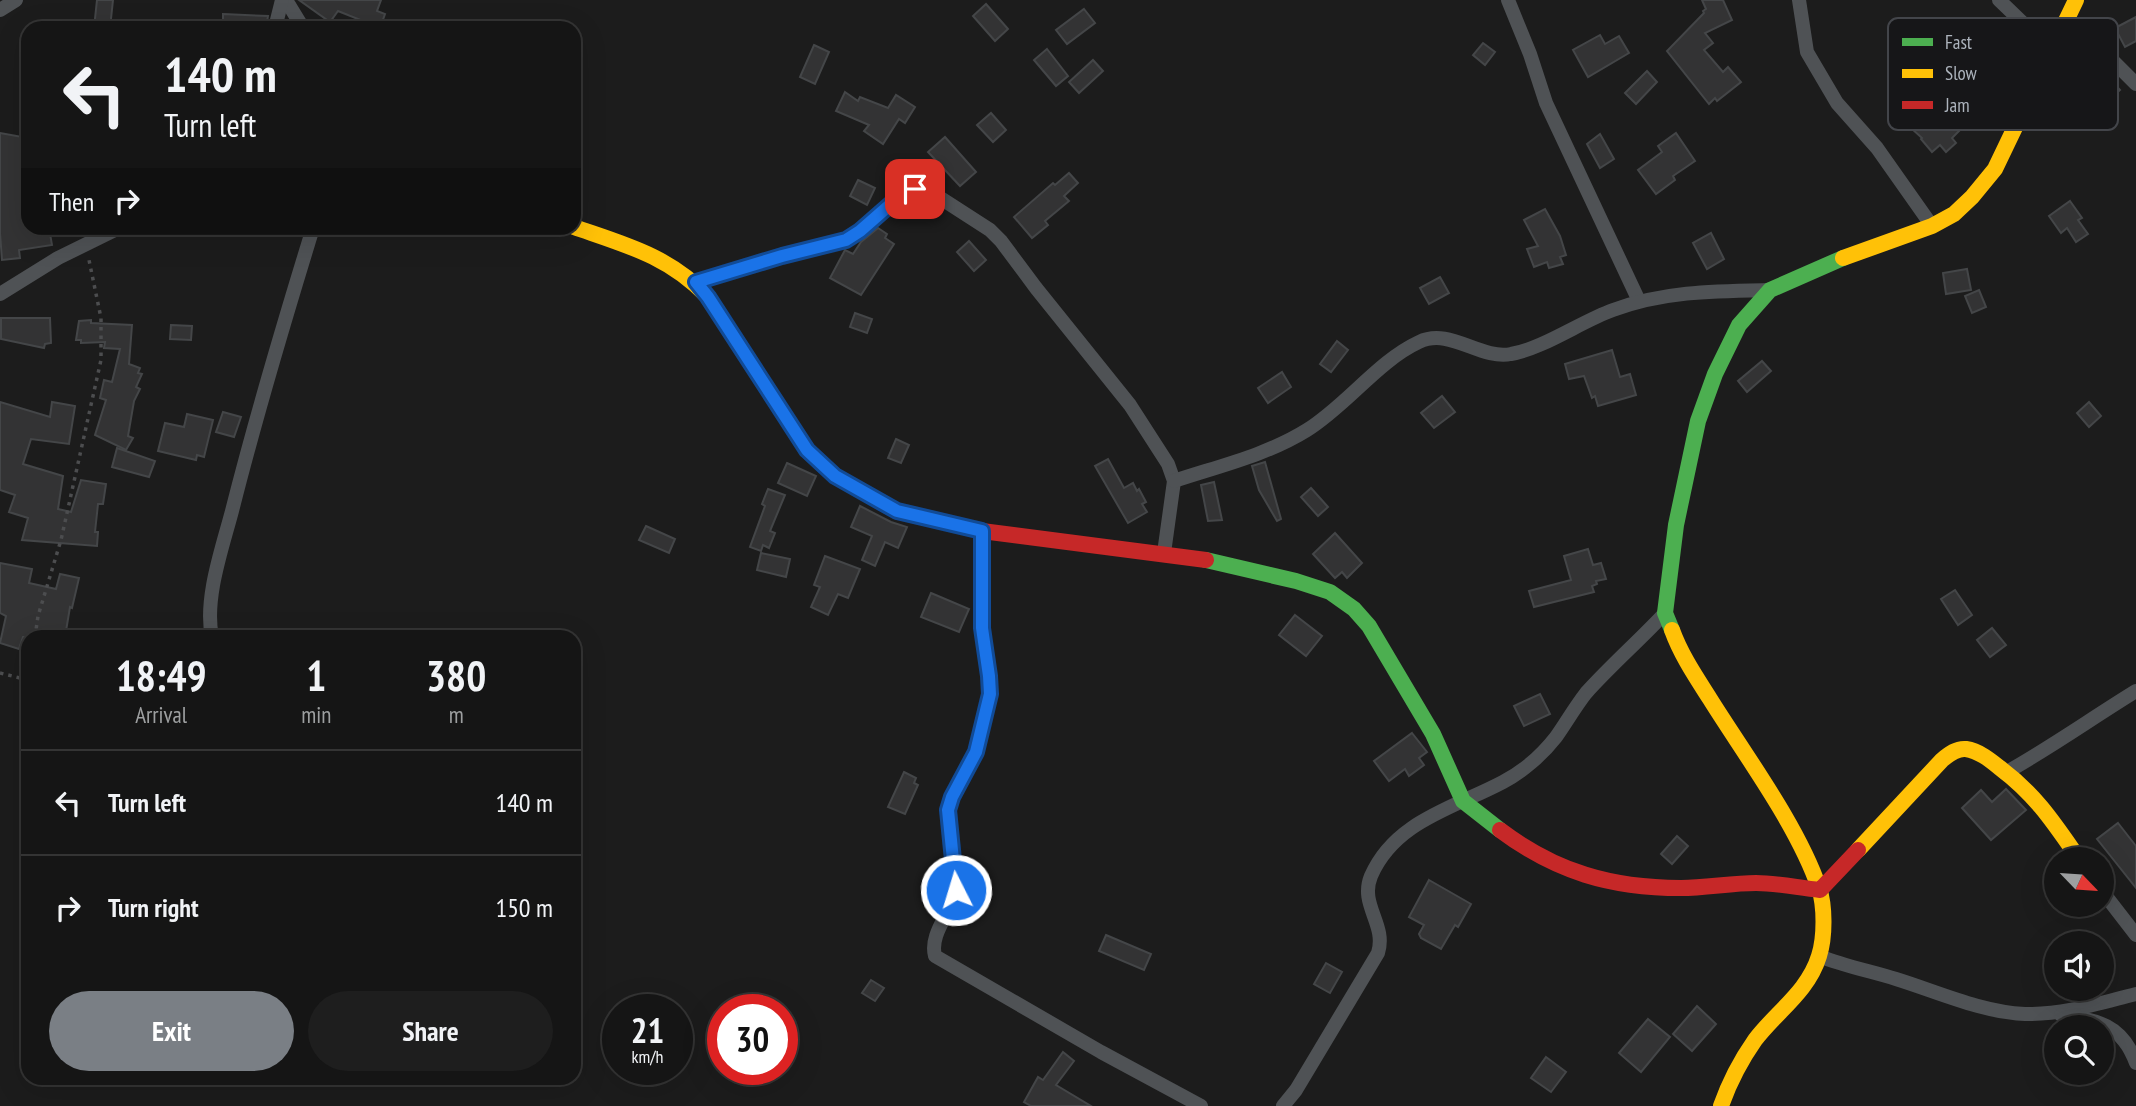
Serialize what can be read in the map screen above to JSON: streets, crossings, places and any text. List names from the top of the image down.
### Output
{
  "legend": ["Fast", "Slow", "Jam"],
  "north": "bottom right",
  "page": {
    "turn": ["140 m", "Turn left"],
    "then": "Then",
    "eta": [
      "18:49",
      "Arrival",
      "1",
      "min",
      "380",
      "m"
    ],
    "list": [
      {
        "name": "Turn left",
        "value": "140 m"
      },
      {
        "name": "Turn right",
        "value": "150 m"
      }
    ],
    "buttons": ["Exit", "Share"],
    "speed": "21 km/h",
    "limit": "30"
  }
}
